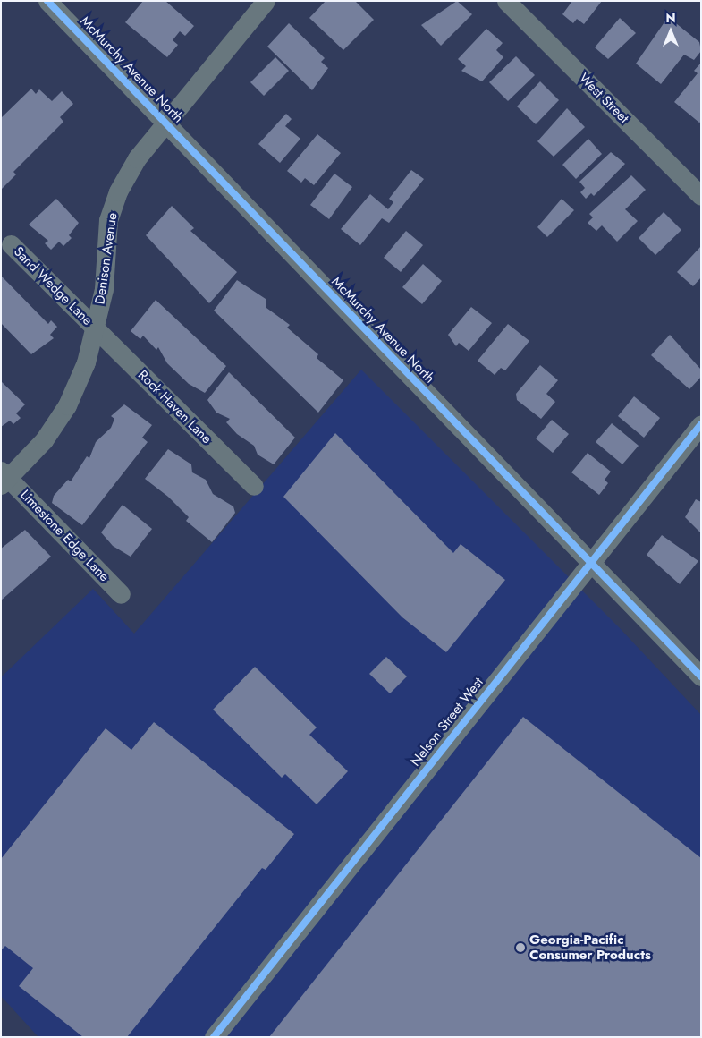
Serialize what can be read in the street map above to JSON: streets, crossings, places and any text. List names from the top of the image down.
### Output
{
  "streets": {
    "street": [
      "McMurchy Avenue North",
      "West Street",
      "Denison Avenue",
      "Sand Wedge Lane",
      "Rock Haven Lane",
      "Limestone Edge Lane",
      "Nelson Street West"
    ]
  },
  "crossings": [
    ["McMurchy Avenue North", "Denison Avenue"],
    ["McMurchy Avenue North", "Nelson Street West"],
    ["Denison Avenue", "Sand Wedge Lane"],
    ["Denison Avenue", "Rock Haven Lane"],
    ["Denison Avenue", "Limestone Edge Lane"],
    ["Sand Wedge Lane", "Rock Haven Lane"]
  ],
  "places": ["Georgia-Pacific Consumer Products"],
  "north": "top"
}
